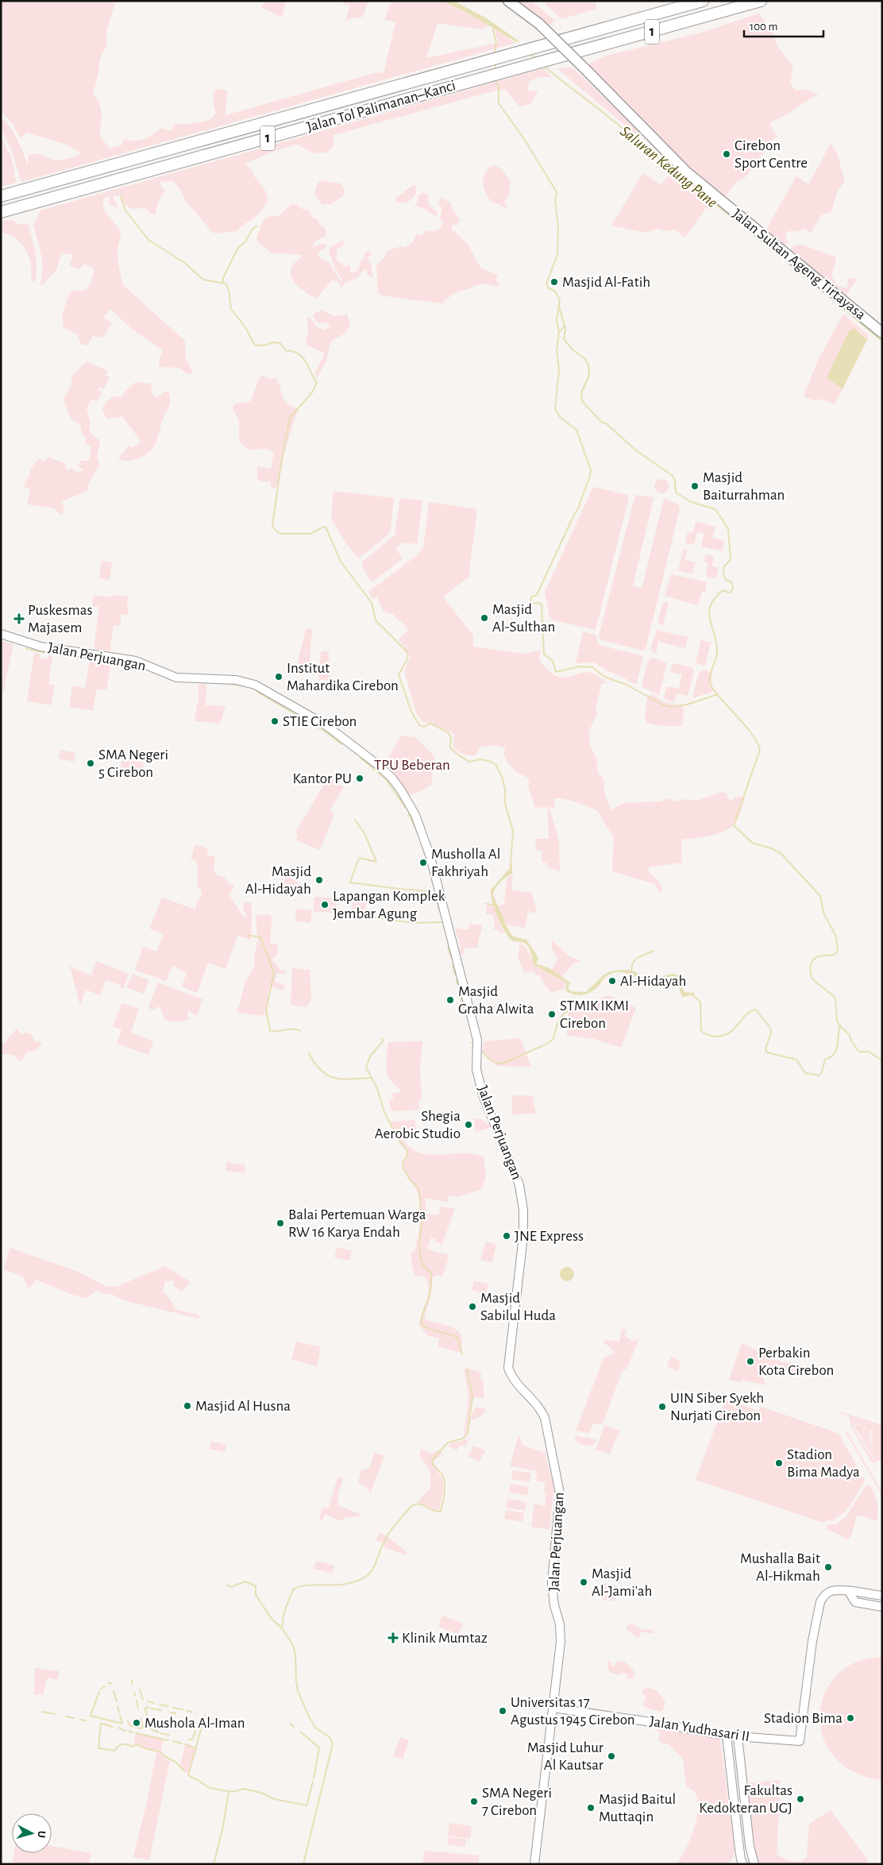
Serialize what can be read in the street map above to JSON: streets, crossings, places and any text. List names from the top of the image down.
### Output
{
  "streets": {
    "highway": ["1", "Jalan Tol Palimanan–Kanci"],
    "main road": ["Jalan Sultan Ageng Tirtayasa"],
    "street": ["Jalan Perjuangan", "Jalan Yudhasari II"]
  },
  "crossings": [
    ["Jalan Perjuangan", "Jalan Yudhasari II"]
  ],
  "water": ["Saluran Kedung Pane"],
  "parks": ["TPU Beberan"],
  "places": {
    "other": [
      "Cirebon Sport Centre",
      "Masjid Al-Fatih",
      "Masjid Baiturrahman",
      "Masjid Al-Sulthan",
      "Institut Mahardika Cirebon",
      "STIE Cirebon",
      "SMA Negeri 5 Cirebon",
      "Kantor PU",
      "Musholla Al Fakhriyah",
      "Masjid Al-Hidayah",
      "Lapangan Komplek Jembar Agung",
      "Al-Hidayah",
      "Masjid Graha Alwita",
      "STMIK IKMI Cirebon",
      "Shegia Aerobic Studio",
      "Balai Pertemuan Warga RW 16 Karya Endah",
      "JNE Express",
      "Masjid Sabilul Huda",
      "Perbakin Kota Cirebon",
      "Masjid Al Husna",
      "UIN Siber Syekh Nurjati Cirebon",
      "Stadion Bima Madya",
      "Mushalla Bait Al-Hikmah",
      "Masjid Al-Jami'ah",
      "Universitas 17 Agustus 1945 Cirebon",
      "Stadion Bima",
      "Mushola Al-Iman",
      "Masjid Luhur Al Kautsar",
      "Fakultas Kedokteran UGJ",
      "SMA Negeri 7 Cirebon",
      "Masjid Baitul Muttaqin"
    ],
    "health": ["Puskesmas Majasem", "Klinik Mumtaz"]
  },
  "scale_bar": "100 m",
  "north": "right"
}
